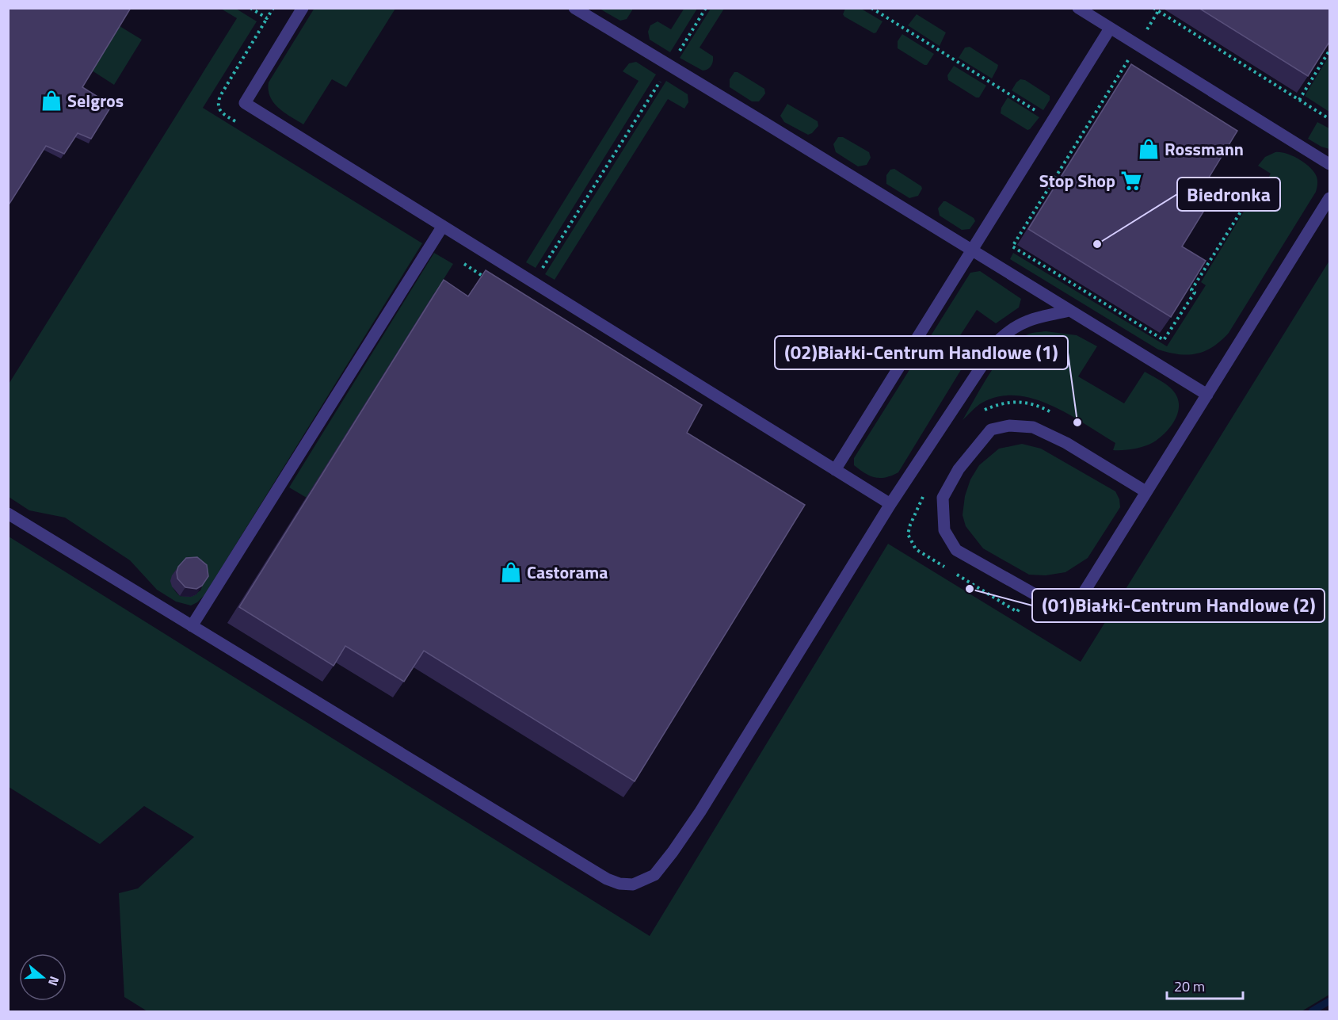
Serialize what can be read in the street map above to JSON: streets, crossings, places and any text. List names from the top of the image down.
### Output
{
  "places": {
    "shop": ["Selgros", "Rossmann", "Castorama"],
    "supermarket": ["Stop Shop"],
    "other": ["Biedronka", "(02)Białki-Centrum Handlowe (1)", "(01)Białki-Centrum Handlowe (2)"]
  },
  "scale_bar": "20 m",
  "north": "right"
}
